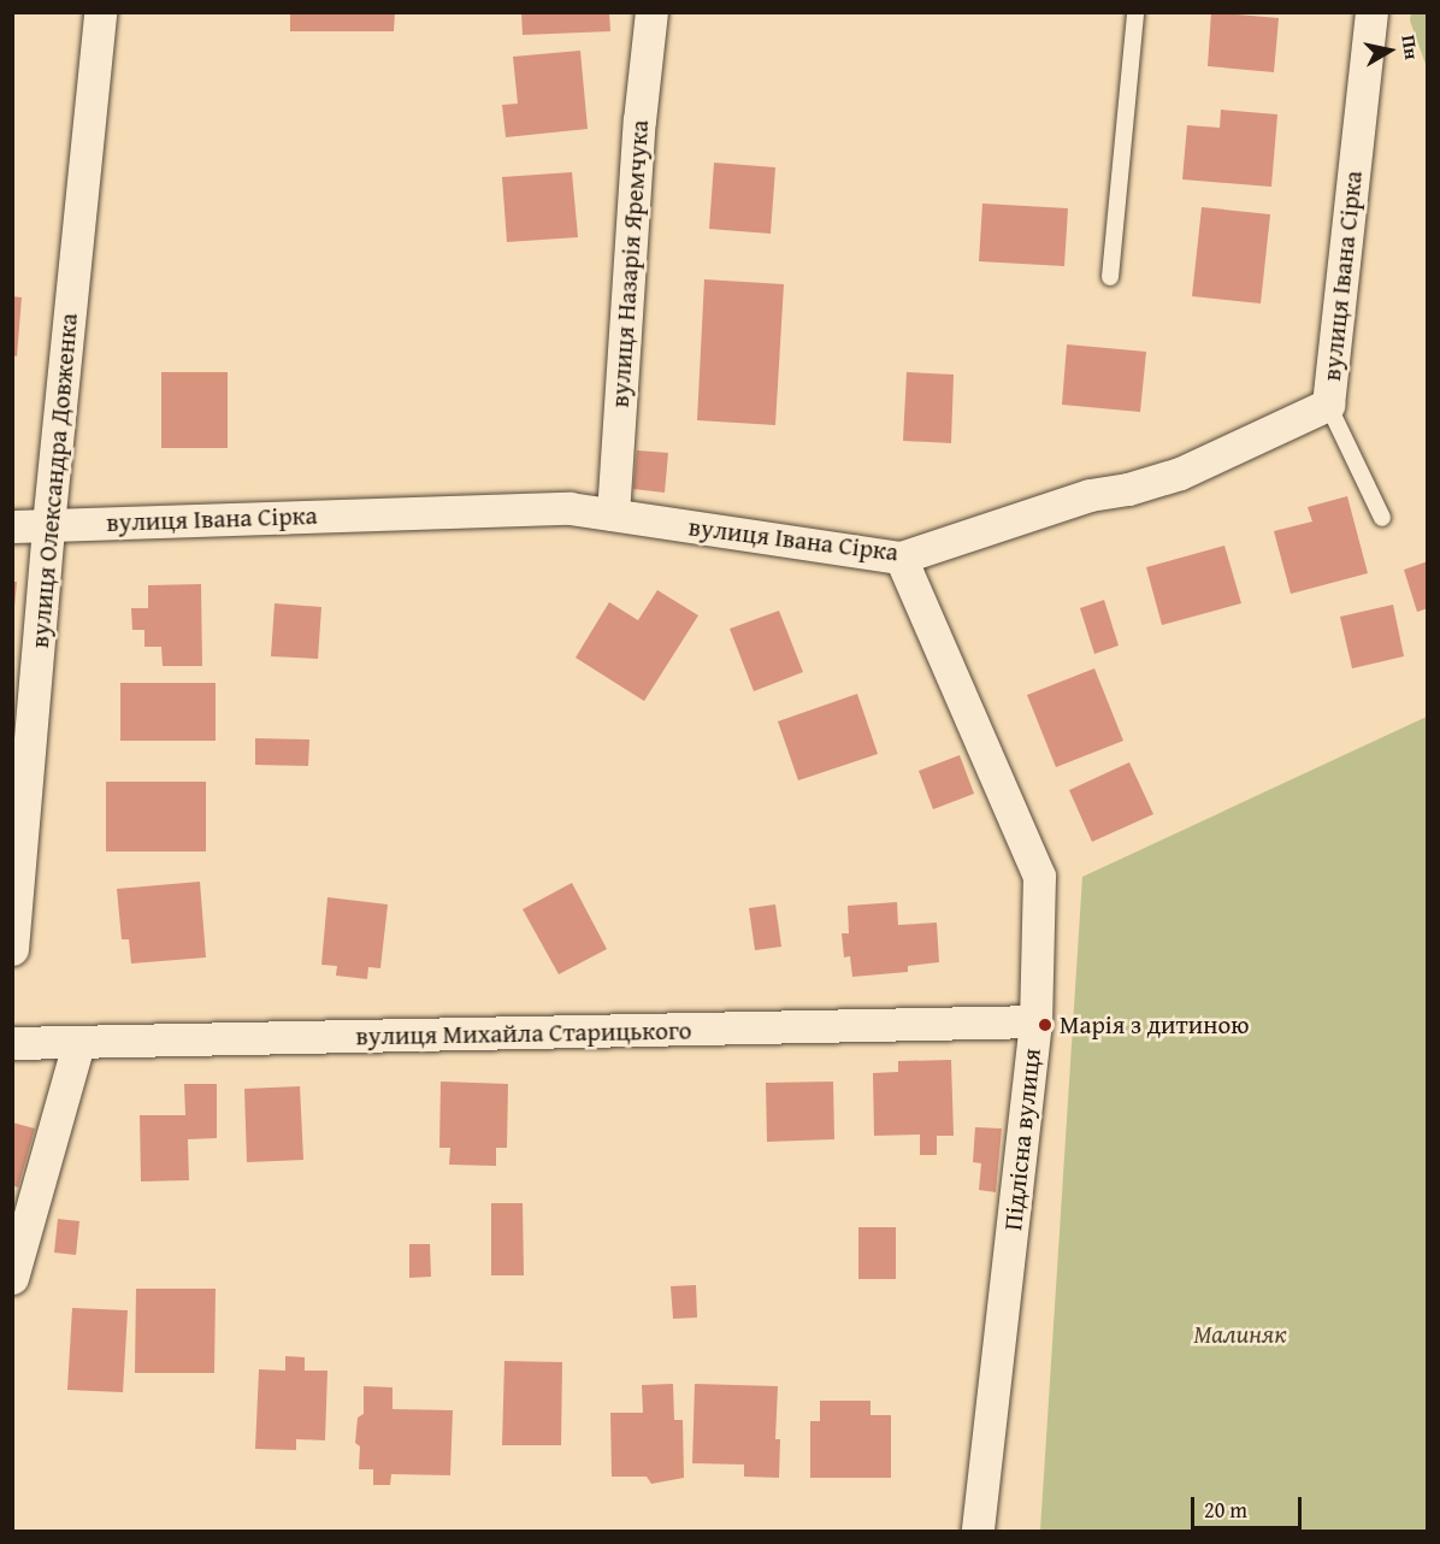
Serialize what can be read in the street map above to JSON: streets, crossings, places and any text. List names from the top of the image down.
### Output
{
  "streets": {
    "street": [
      "вулиця Назарія Яремчука",
      "вулиця Івана Сірка",
      "вулиця Олександра Довженка",
      "вулиця Михайла Старицького",
      "Підлісна вулиця"
    ]
  },
  "crossings": [
    ["вулиця Назарія Яремчука", "вулиця Івана Сірка"],
    ["вулиця Івана Сірка", "вулиця Олександра Довженка"],
    ["вулиця Івана Сірка", "Підлісна вулиця"],
    ["вулиця Михайла Старицького", "Підлісна вулиця"]
  ],
  "parks": ["Малиняк"],
  "places": ["Марія з дитиною"],
  "scale_bar": "20 m",
  "north": "right"
}
